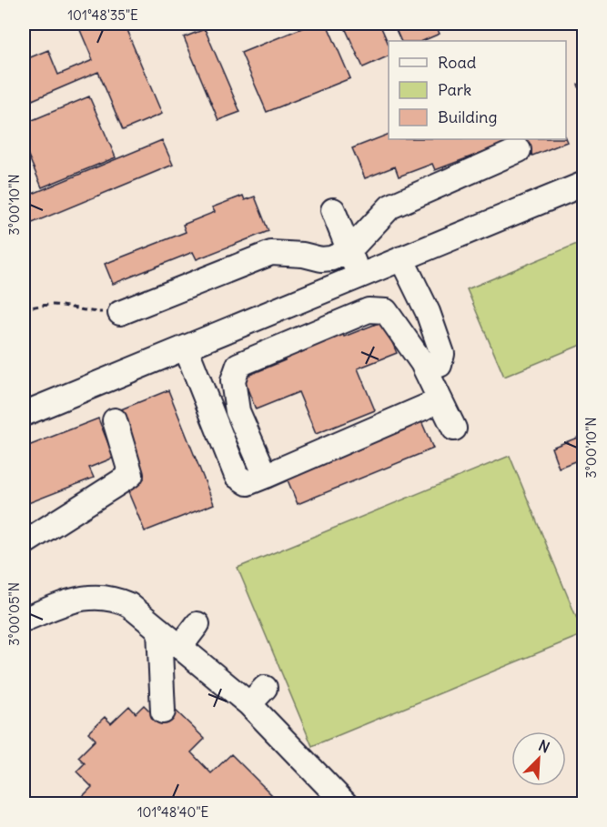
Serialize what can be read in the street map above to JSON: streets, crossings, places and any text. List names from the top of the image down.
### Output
{
  "legend": ["Road", "Park", "Building"],
  "north": "top right",
  "coordinates": [
    "101°48'35\"E",
    "3°00'10\"N",
    "3°00'05\"N",
    "101°48'40\"E"
  ]
}
